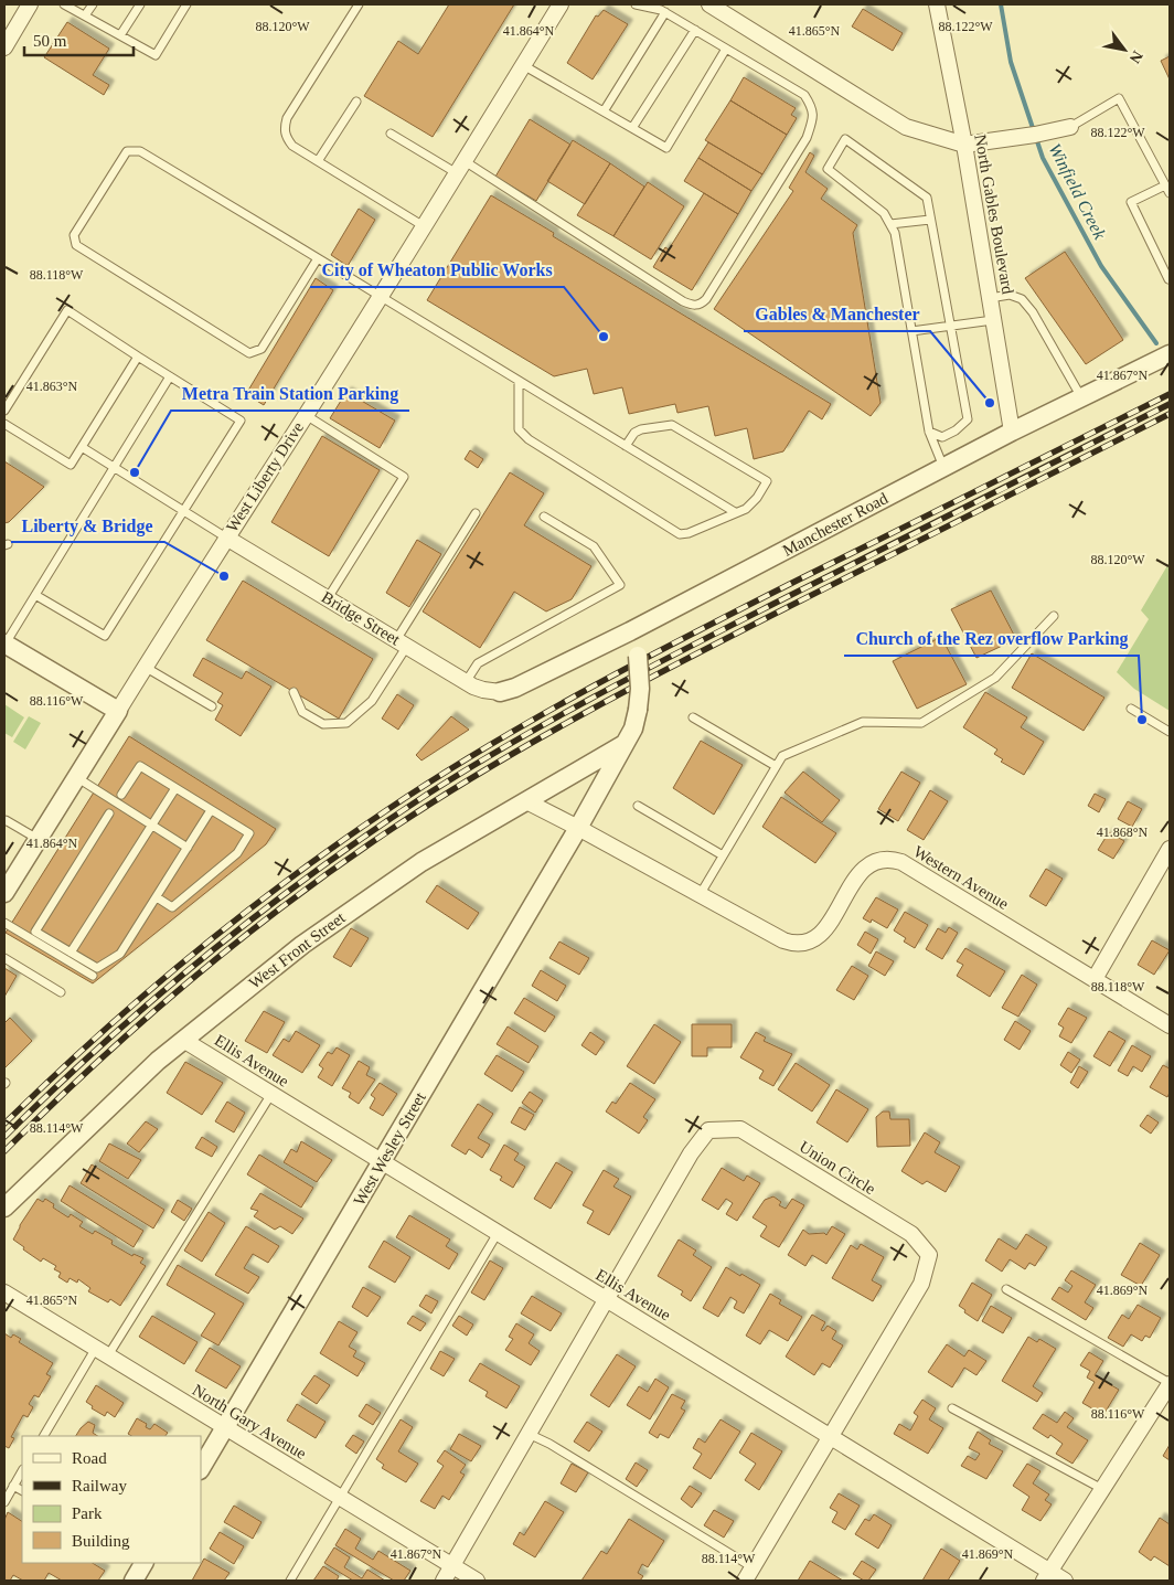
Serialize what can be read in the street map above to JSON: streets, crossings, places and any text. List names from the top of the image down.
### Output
{
  "streets": {
    "street": [
      "North Gables Boulevard",
      "West Liberty Drive",
      "Manchester Road",
      "Bridge Street",
      "Western Avenue",
      "West Front Street",
      "Ellis Avenue",
      "West Wesley Street",
      "Union Circle",
      "North Gary Avenue"
    ]
  },
  "crossings": [
    ["North Gables Boulevard", "Manchester Road"],
    ["West Liberty Drive", "Bridge Street"],
    ["Manchester Road", "Bridge Street"],
    ["Western Avenue", "West Wesley Street"],
    ["West Front Street", "Ellis Avenue"],
    ["West Front Street", "West Wesley Street"],
    ["Ellis Avenue", "West Wesley Street"],
    ["Ellis Avenue", "Union Circle"],
    ["West Wesley Street", "North Gary Avenue"]
  ],
  "water": ["Winfield Creek"],
  "places": [
    "City of Wheaton Public Works",
    "Gables & Manchester",
    "Metra Train Station Parking",
    "Liberty & Bridge",
    "Church of the Rez overflow Parking"
  ],
  "legend": [
    "Road",
    "Railway",
    "Park",
    "Building"
  ],
  "scale_bar": "50 m",
  "north": "bottom right",
  "coordinates": [
    "88.120°W",
    "88.122°W",
    "41.864°N",
    "41.865°N",
    "88.118°W",
    "41.867°N",
    "41.863°N",
    "88.116°W",
    "41.868°N",
    "88.114°W",
    "41.869°N"
  ]
}
